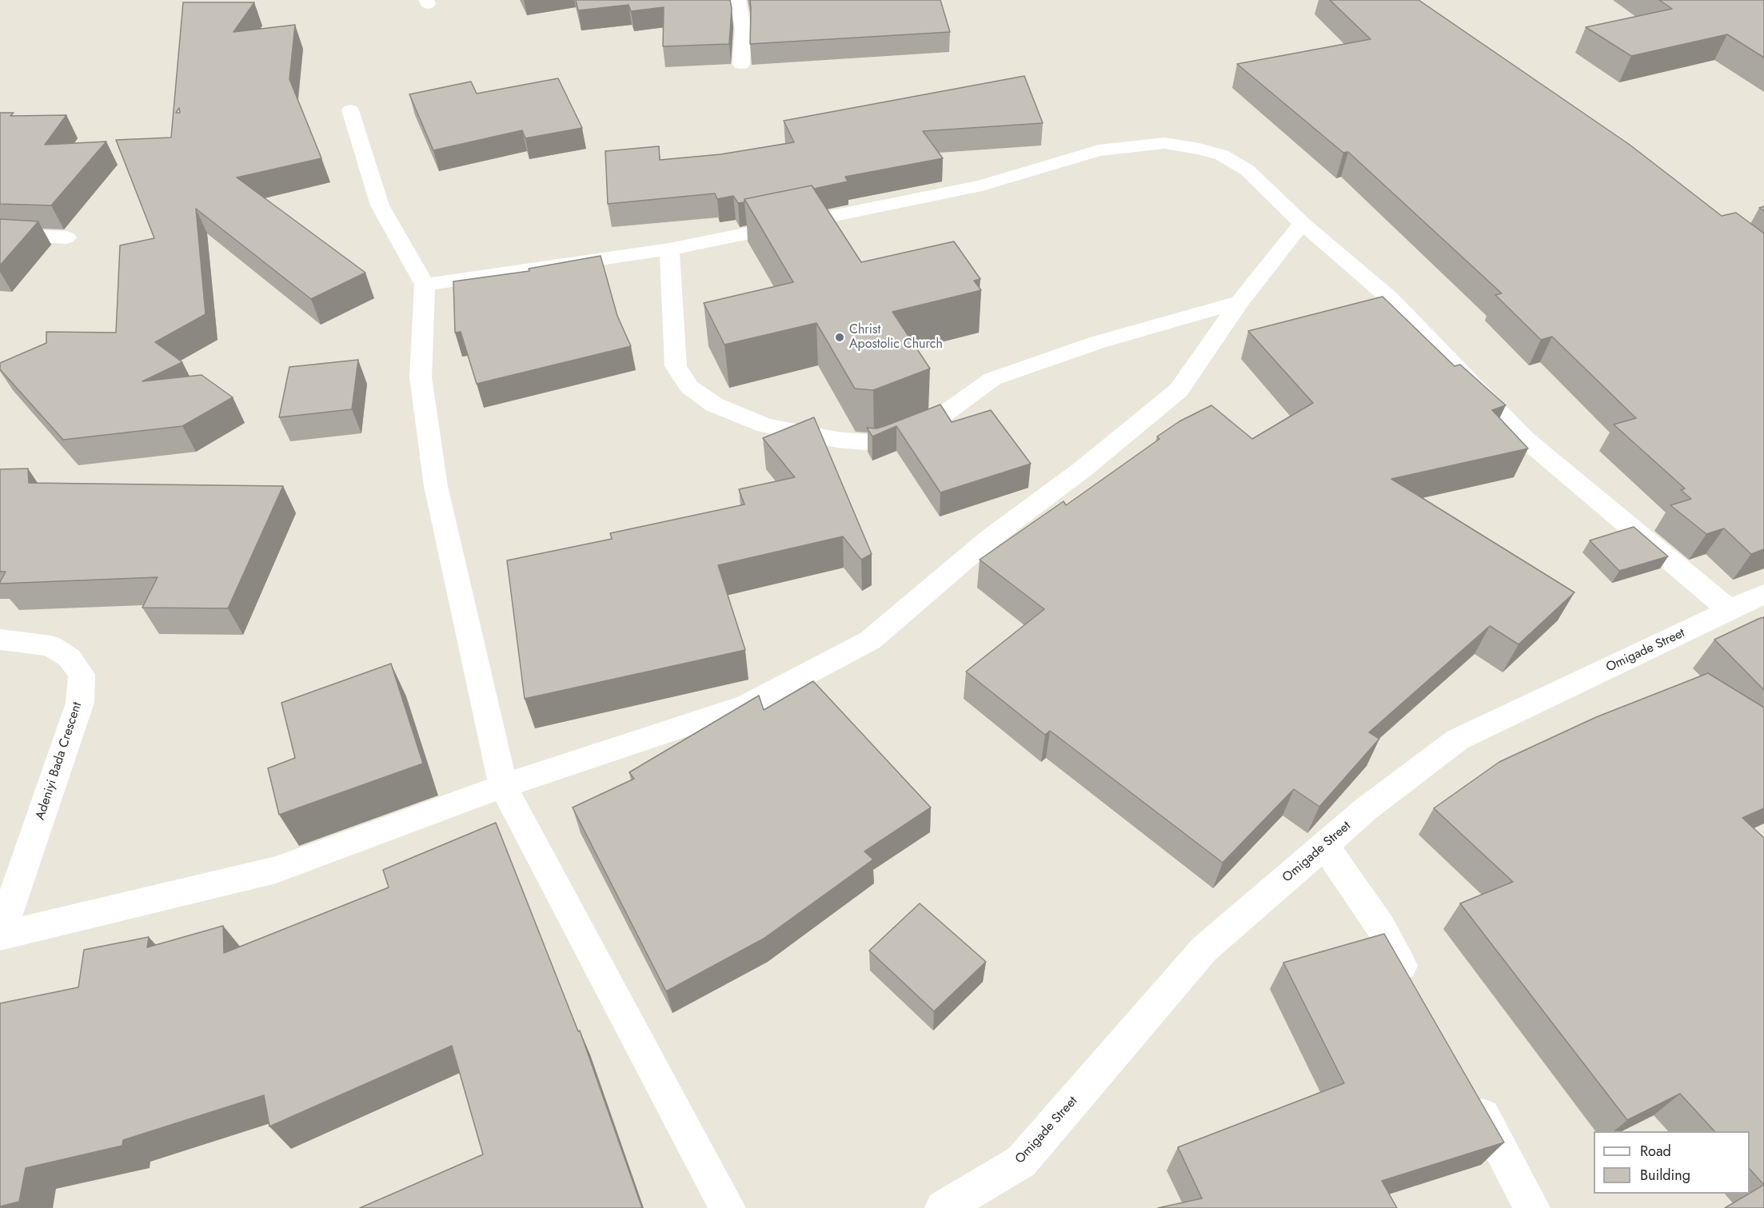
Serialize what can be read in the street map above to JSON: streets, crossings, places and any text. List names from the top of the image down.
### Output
{
  "streets": {
    "street": ["Omigade Street", "Adeniyi Bada Crescent"]
  },
  "places": ["Christ Apostolic Church"],
  "legend": ["Road", "Building"]
}
